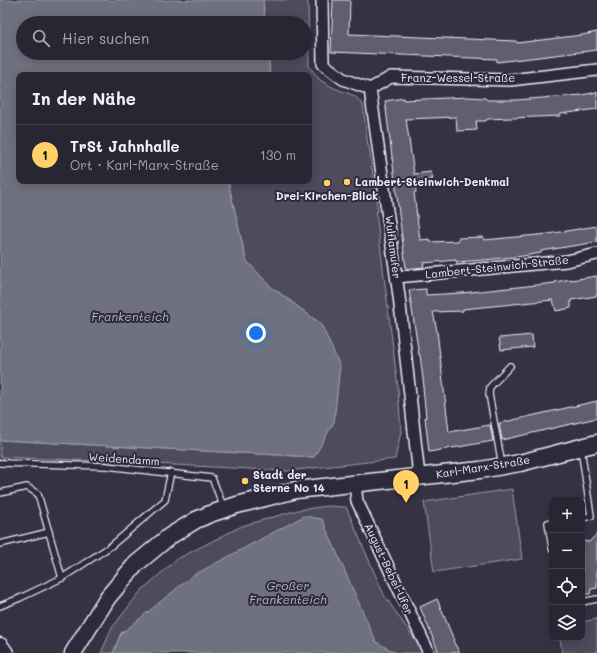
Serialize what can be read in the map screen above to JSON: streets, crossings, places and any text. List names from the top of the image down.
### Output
{
  "streets": {
    "main road": ["Karl-Marx-Straße"],
    "street": [
      "Franz-Wessel-Straße",
      "Wulflamufer",
      "Lambert-Steinwich-Straße",
      "August-Bebel-Ufer"
    ],
    "lane": ["Weidendamm"]
  },
  "crossings": [
    ["Franz-Wessel-Straße", "Wulflamufer"],
    ["Wulflamufer", "Lambert-Steinwich-Straße"],
    ["Wulflamufer", "Karl-Marx-Straße"],
    ["Weidendamm", "Karl-Marx-Straße"],
    ["Karl-Marx-Straße", "August-Bebel-Ufer"]
  ],
  "water": ["Frankenteich", "Großer Frankenteich"],
  "places": ["Lambert-Steinwich-Denkmal", "Drei-Kirchen-Blick", "Stadt der Sterne No 14"],
  "page": {
    "search": "Hier suchen",
    "heading": "In der Nähe",
    "list": [
      {
        "mark": "1",
        "name": "TrSt Jahnhalle",
        "note": "Ort · Karl-Marx-Straße",
        "value": "130 m"
      }
    ],
    "pins": "1",
    "map_buttons": ["+", "−"]
  }
}
